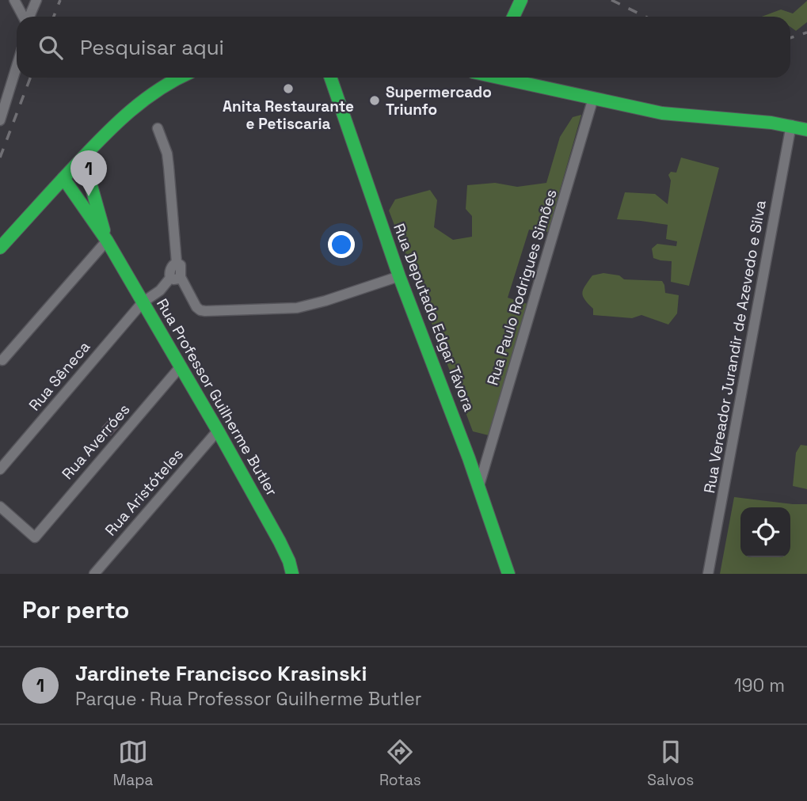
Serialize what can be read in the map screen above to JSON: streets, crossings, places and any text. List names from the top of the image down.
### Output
{
  "streets": {
    "main road": ["Rua Deputado Edgar Távora", "Rua Professor Guilherme Butler"],
    "street": [
      "Rua Paulo Rodrigues Simões",
      "Rua Vereador Jurandir de Azevedo e Silva",
      "Rua Sêneca",
      "Rua Averróes",
      "Rua Aristóteles"
    ]
  },
  "crossings": [
    ["Rua Paulo Rodrigues Simões", "Rua Deputado Edgar Távora"],
    ["Rua Sêneca", "Rua Professor Guilherme Butler"],
    ["Rua Professor Guilherme Butler", "Rua Averróes"],
    ["Rua Professor Guilherme Butler", "Rua Aristóteles"]
  ],
  "places": ["Anita Restaurante e Petiscaria", "Supermercado Triunfo"],
  "page": {
    "search": "Pesquisar aqui",
    "pins": "1",
    "heading": "Por perto",
    "list": [
      {
        "mark": "1",
        "name": "Jardinete Francisco Krasinski",
        "note": "Parque · Rua Professor Guilherme Butler",
        "value": "190 m"
      }
    ],
    "nav": ["Mapa", "Rotas", "Salvos"]
  }
}
